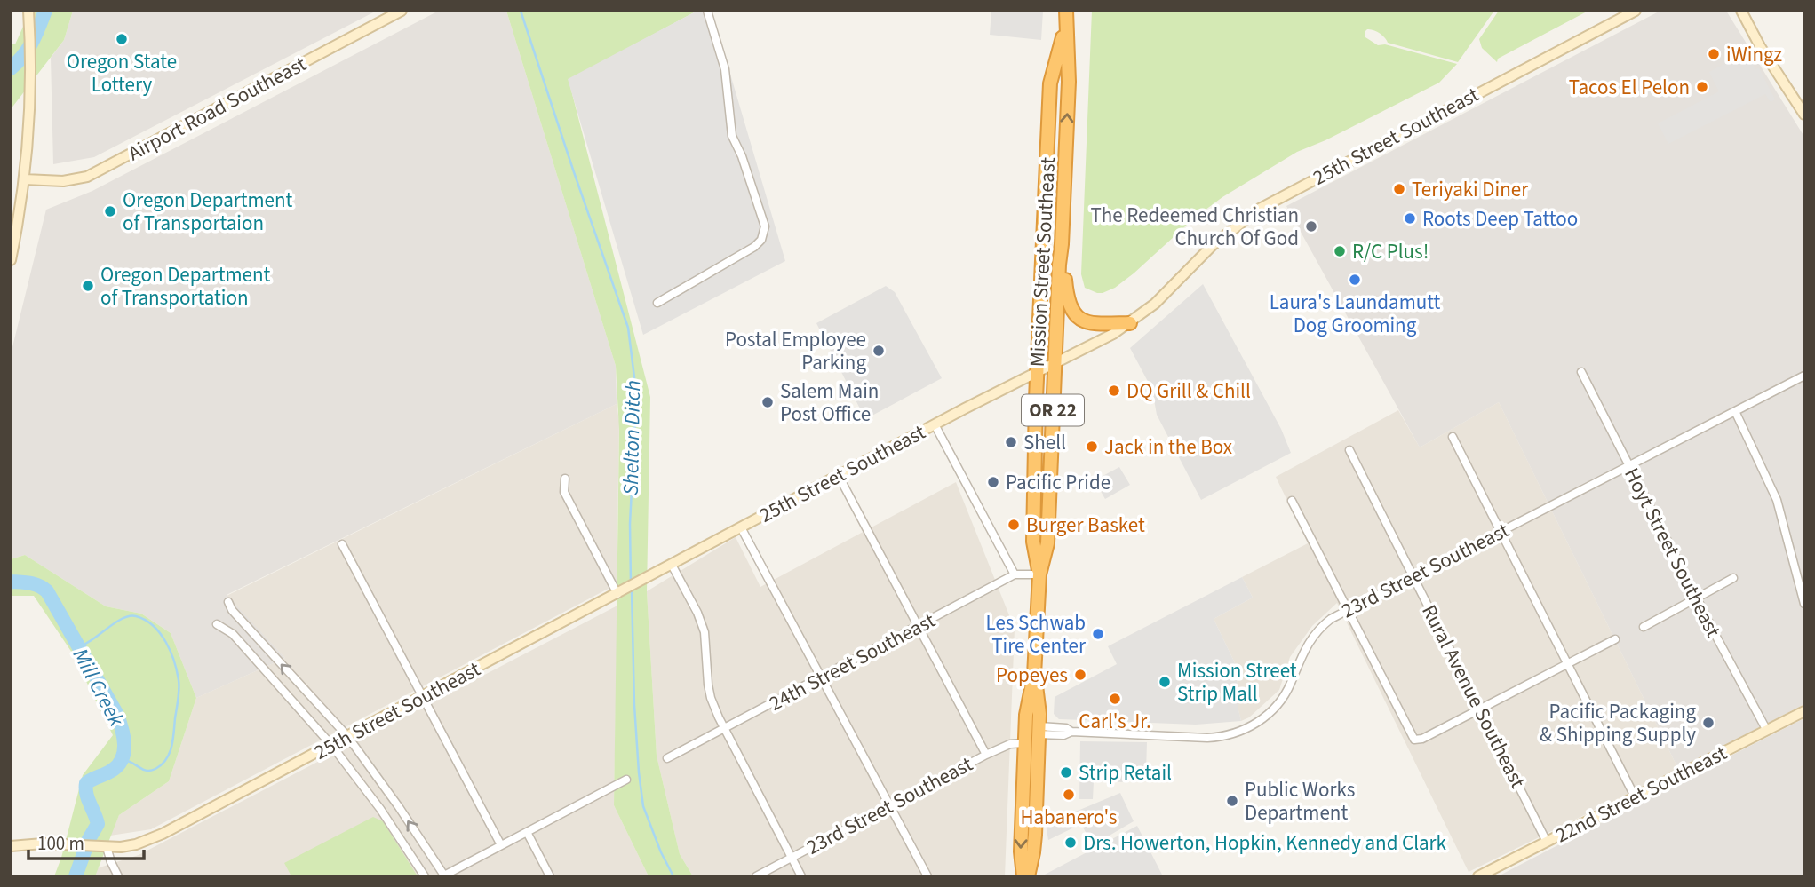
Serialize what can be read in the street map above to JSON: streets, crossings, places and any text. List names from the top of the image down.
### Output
{
  "streets": {
    "highway": ["Mission Street Southeast", "OR 22"],
    "street": [
      "Airport Road Southeast",
      "25th Street Southeast",
      "Hoyt Street Southeast",
      "23rd Street Southeast",
      "24th Street Southeast",
      "Rural Avenue Southeast",
      "22nd Street Southeast"
    ]
  },
  "crossings": [
    ["25th Street Southeast", "Mission Street Southeast"],
    ["Mission Street Southeast", "23rd Street Southeast"],
    ["Mission Street Southeast", "24th Street Southeast"],
    ["Hoyt Street Southeast", "23rd Street Southeast"],
    ["Hoyt Street Southeast", "22nd Street Southeast"],
    ["23rd Street Southeast", "Rural Avenue Southeast"],
    ["Rural Avenue Southeast", "22nd Street Southeast"]
  ],
  "water": ["Shelton Ditch", "Mill Creek"],
  "places": [
    "Oregon State Lottery",
    "iWingz",
    "Tacos El Pelon",
    "Teriyaki Diner",
    "Oregon Department of Transportaion",
    "Roots Deep Tattoo",
    "The Redeemed Christian Church Of God",
    "R/C Plus!",
    "Laura's Laundamutt Dog Grooming",
    "Oregon Department of Transportation",
    "Postal Employee Parking",
    "DQ Grill & Chill",
    "Salem Main Post Office",
    "Shell",
    "Jack in the Box",
    "Pacific Pride",
    "Burger Basket",
    "Les Schwab Tire Center",
    "Popeyes",
    "Mission Street Strip Mall",
    "Carl's Jr.",
    "Pacific Packaging & Shipping Supply",
    "Strip Retail",
    "Habanero's",
    "Public Works Department",
    "Drs. Howerton, Hopkin, Kennedy and Clark"
  ],
  "scale_bar": "100 m"
}
